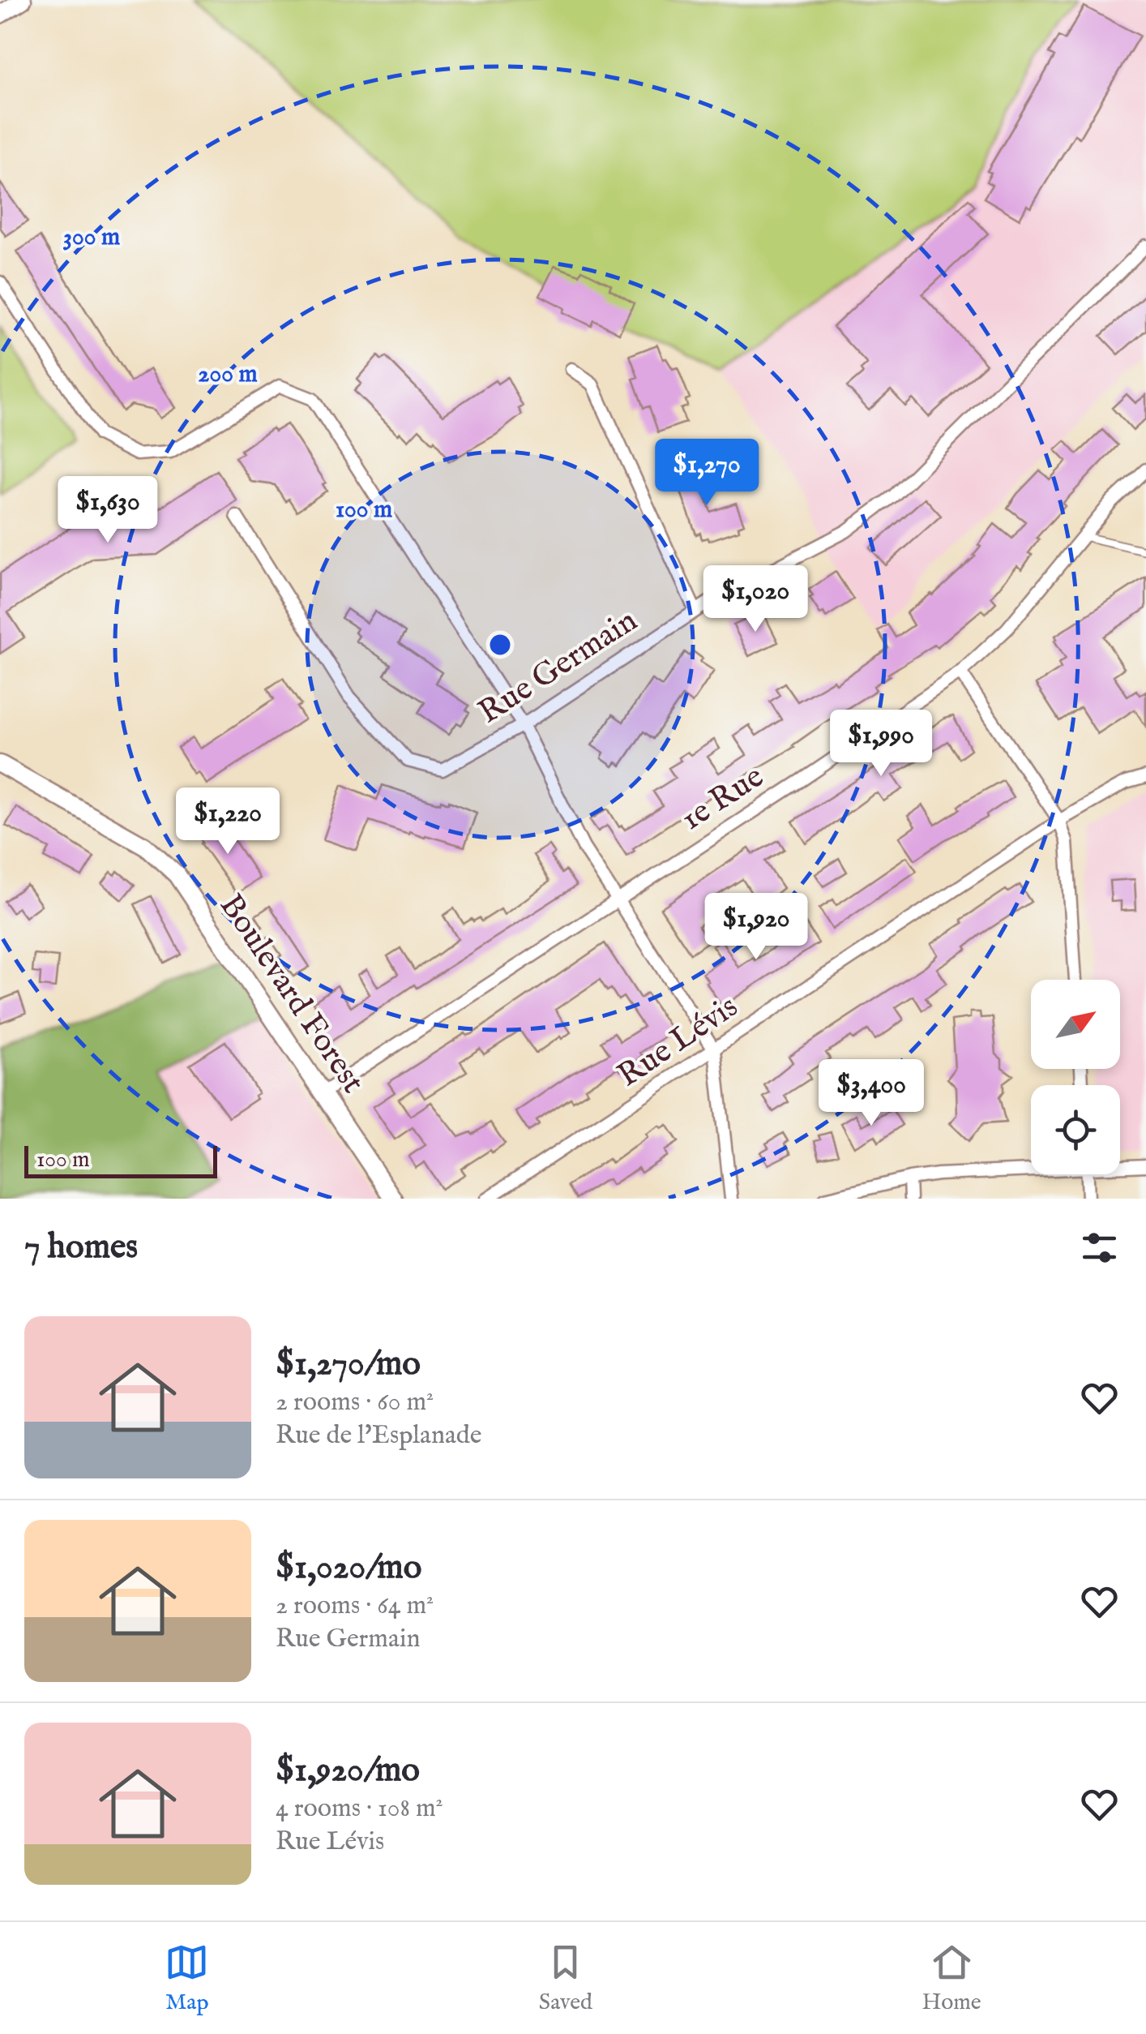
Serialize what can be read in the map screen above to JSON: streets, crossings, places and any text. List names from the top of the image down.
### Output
{
  "streets": {
    "street": [
      "Rue Germain",
      "1e Rue",
      "Boulevard Forest",
      "Rue Lévis"
    ]
  },
  "crossings": [
    ["1e Rue", "Boulevard Forest"]
  ],
  "scale_bar": "100 m",
  "north": "top right",
  "page": {
    "price": [
      "$1,270",
      "$1,630",
      "$1,020",
      "$1,990",
      "$1,220",
      "$1,920",
      "$3,400"
    ],
    "scale": "100 m",
    "heading": "7 homes",
    "list": [
      {
        "name": "$1,270/mo",
        "note": "2 rooms · 60 m² · Rue de l'Esplanade"
      },
      {
        "name": "$1,020/mo",
        "note": "2 rooms · 64 m² · Rue Germain"
      },
      {
        "name": "$1,920/mo",
        "note": "4 rooms · 108 m² · Rue Lévis"
      }
    ],
    "tabs": ["Map", "Saved", "Home"]
  },
  "rings": ["300 m", "200 m", "100 m"]
}
